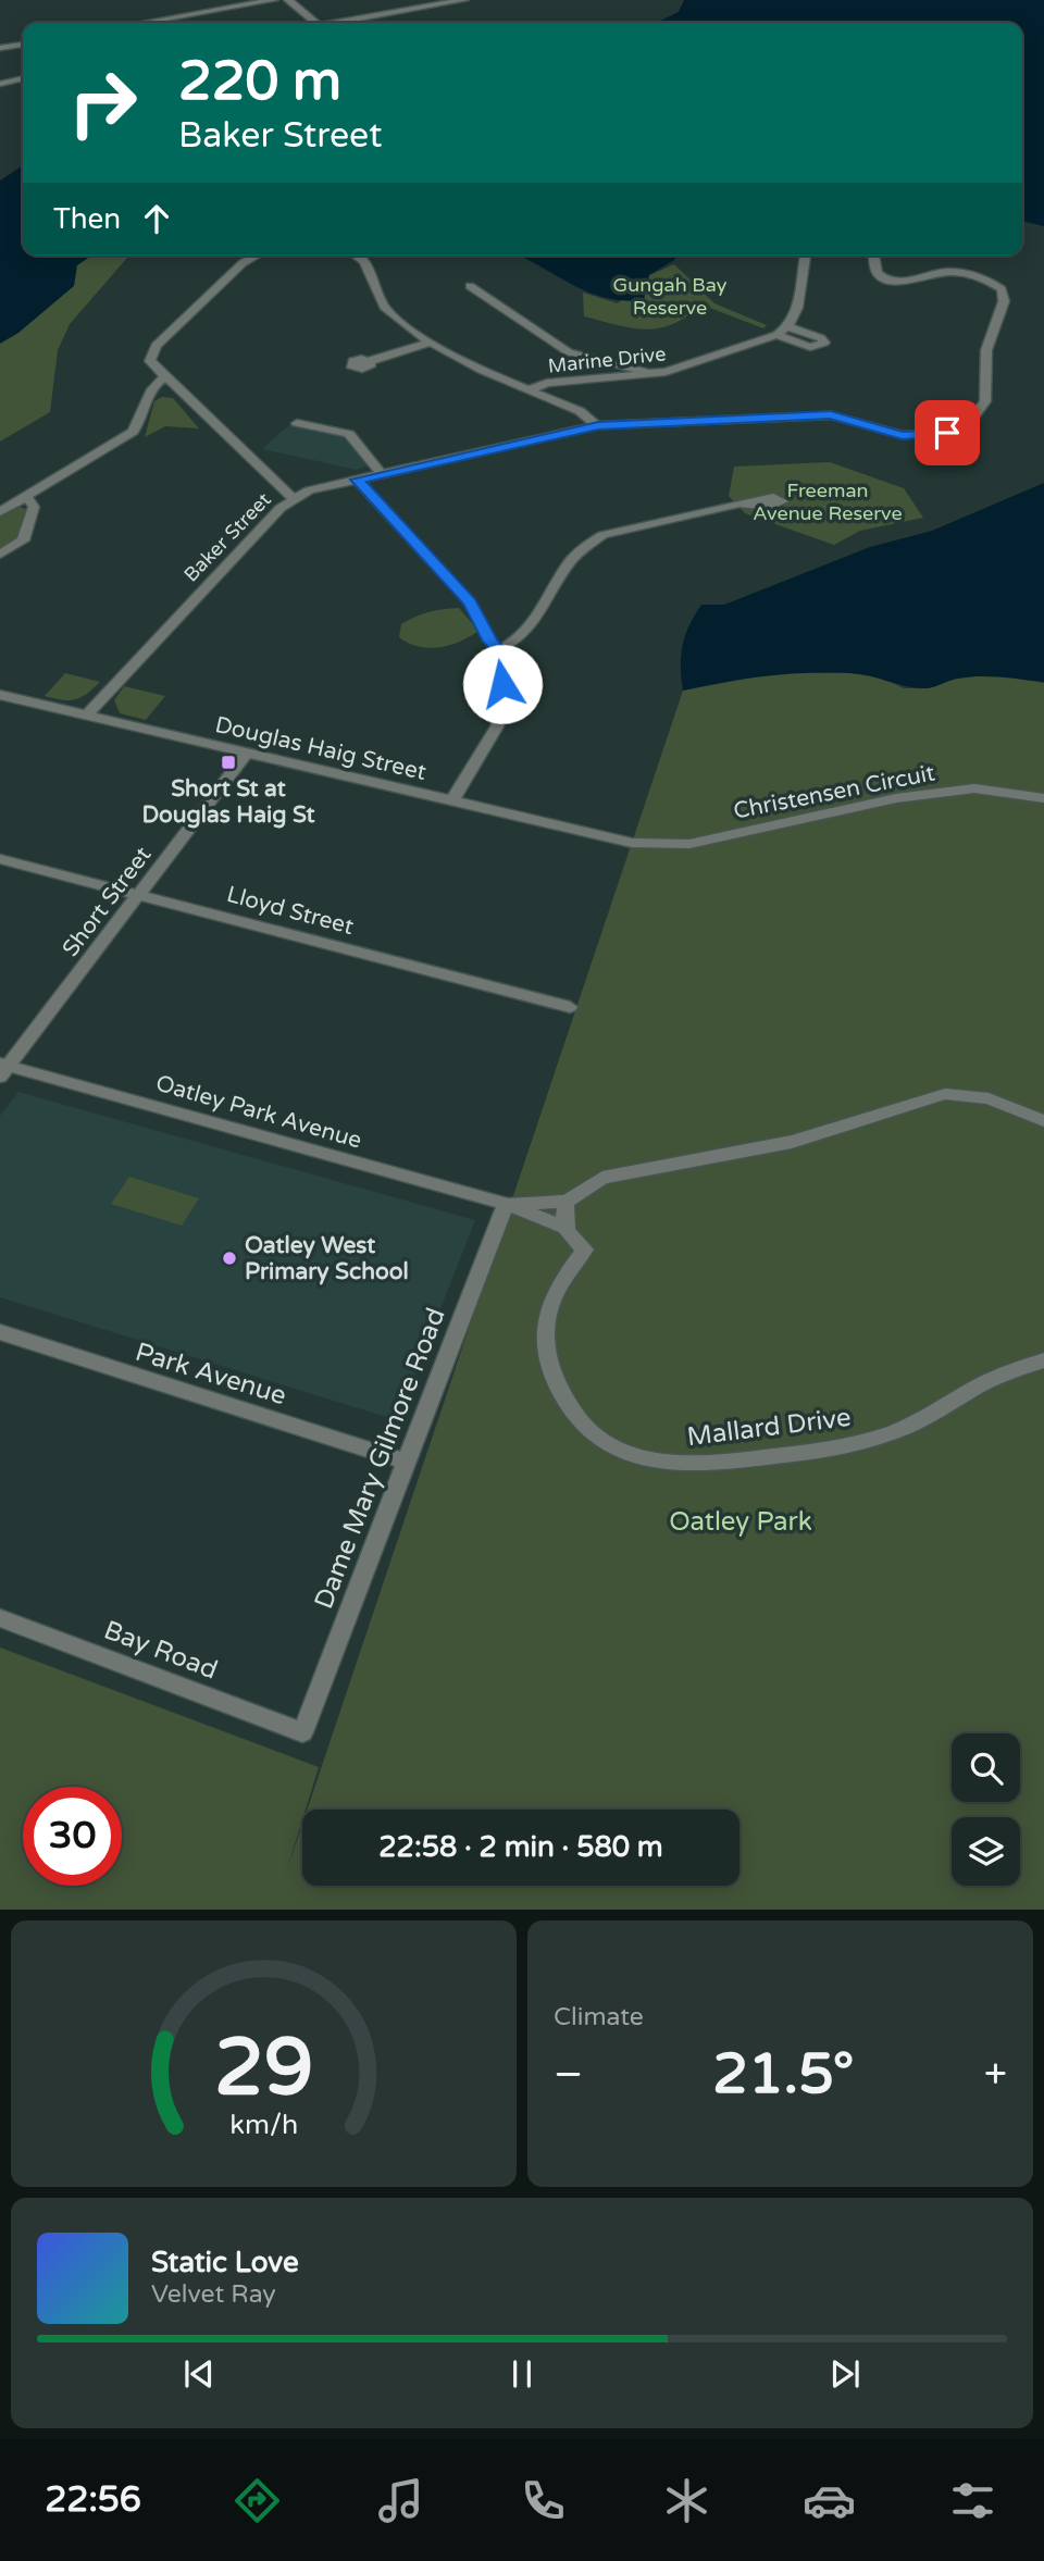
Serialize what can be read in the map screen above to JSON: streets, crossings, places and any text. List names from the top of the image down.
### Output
{
  "streets": {
    "street": [
      "Marine Drive",
      "Baker Street",
      "Douglas Haig Street",
      "Christensen Circuit",
      "Short Street",
      "Lloyd Street",
      "Oatley Park Avenue",
      "Park Avenue",
      "Mallard Drive",
      "Dame Mary Gilmore Road",
      "Bay Road"
    ]
  },
  "crossings": [
    ["Baker Street", "Douglas Haig Street"],
    ["Douglas Haig Street", "Christensen Circuit"],
    ["Douglas Haig Street", "Short Street"],
    ["Short Street", "Lloyd Street"],
    ["Short Street", "Oatley Park Avenue"],
    ["Oatley Park Avenue", "Dame Mary Gilmore Road"],
    ["Park Avenue", "Dame Mary Gilmore Road"],
    ["Dame Mary Gilmore Road", "Bay Road"]
  ],
  "parks": ["Gungah Bay Reserve", "Freeman Avenue Reserve", "Oatley Park"],
  "places": {
    "transit": ["Short St at Douglas Haig St"],
    "other": ["Oatley West Primary School"]
  },
  "page": {
    "turn": ["220 m", "Baker Street"],
    "then": "Then",
    "limit": "30",
    "trip": "22:58 · 2 min · 580 m",
    "tile": "Climate",
    "heat": ["−", "21.5°", "+"],
    "song": ["Static Love", "Velvet Ray"],
    "tabs": "22:56",
    "gauge": ["29", "km/h"]
  }
}
